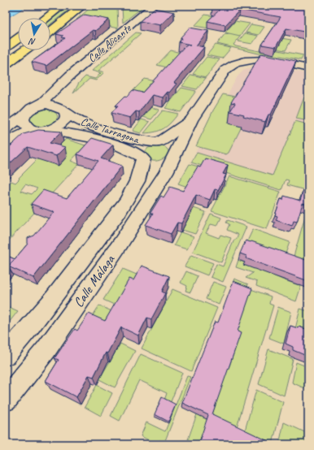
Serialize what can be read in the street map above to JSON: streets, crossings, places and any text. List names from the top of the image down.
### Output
{
  "streets": {
    "street": ["Calle Alicante", "Calle Tarragona", "Calle Málaga"]
  },
  "crossings": [
    ["Calle Alicante", "Calle Tarragona"],
    ["Calle Tarragona", "Calle Málaga"]
  ],
  "north": "bottom"
}
